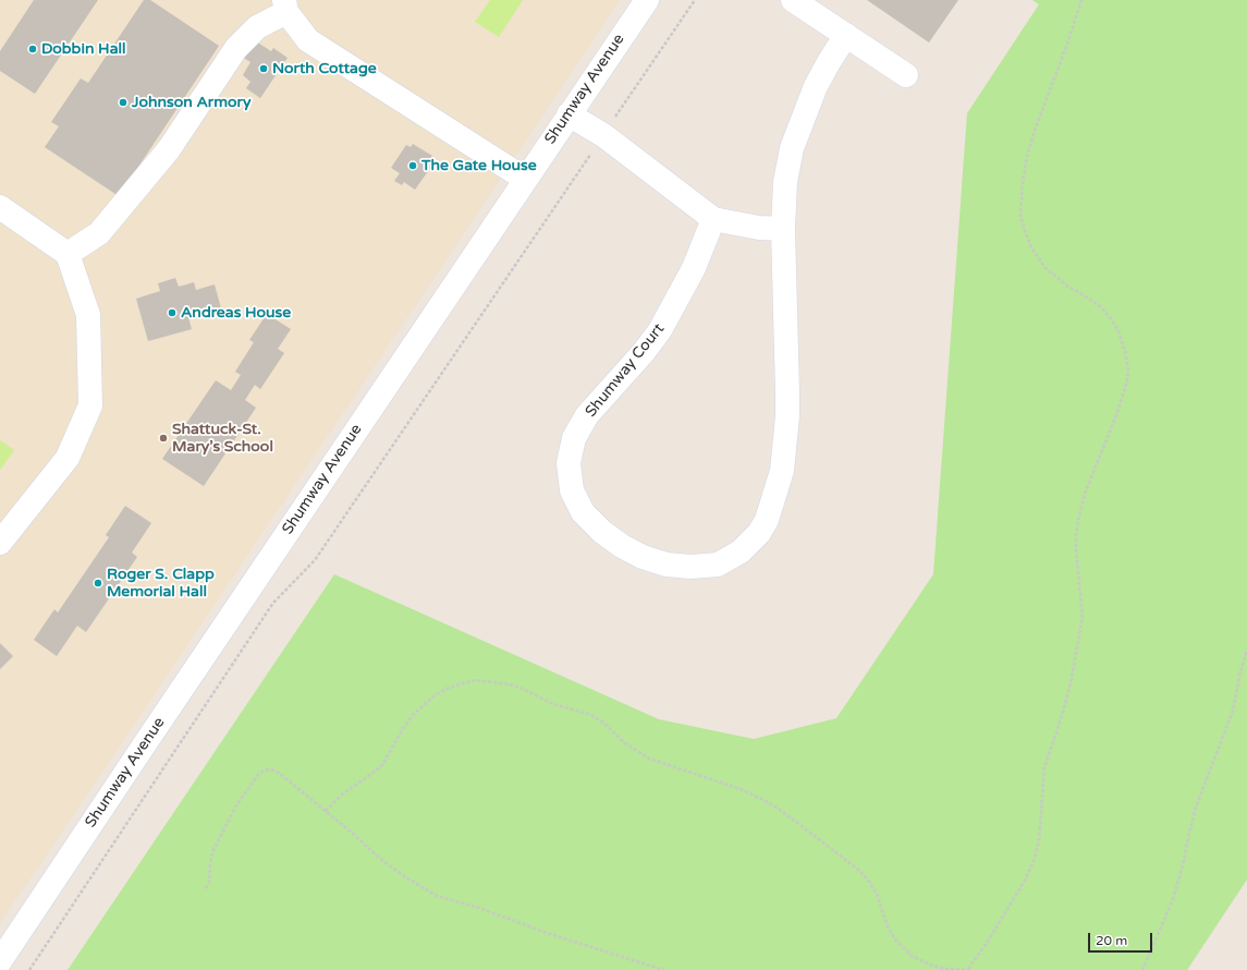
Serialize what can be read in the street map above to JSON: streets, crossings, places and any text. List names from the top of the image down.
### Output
{
  "streets": {
    "street": ["Shumway Avenue", "Shumway Court"]
  },
  "places": [
    "Dobbin Hall",
    "North Cottage",
    "Johnson Armory",
    "The Gate House",
    "Andreas House",
    "Shattuck-St. Mary’s School",
    "Roger S. Clapp Memorial Hall"
  ],
  "scale_bar": "20 m"
}
